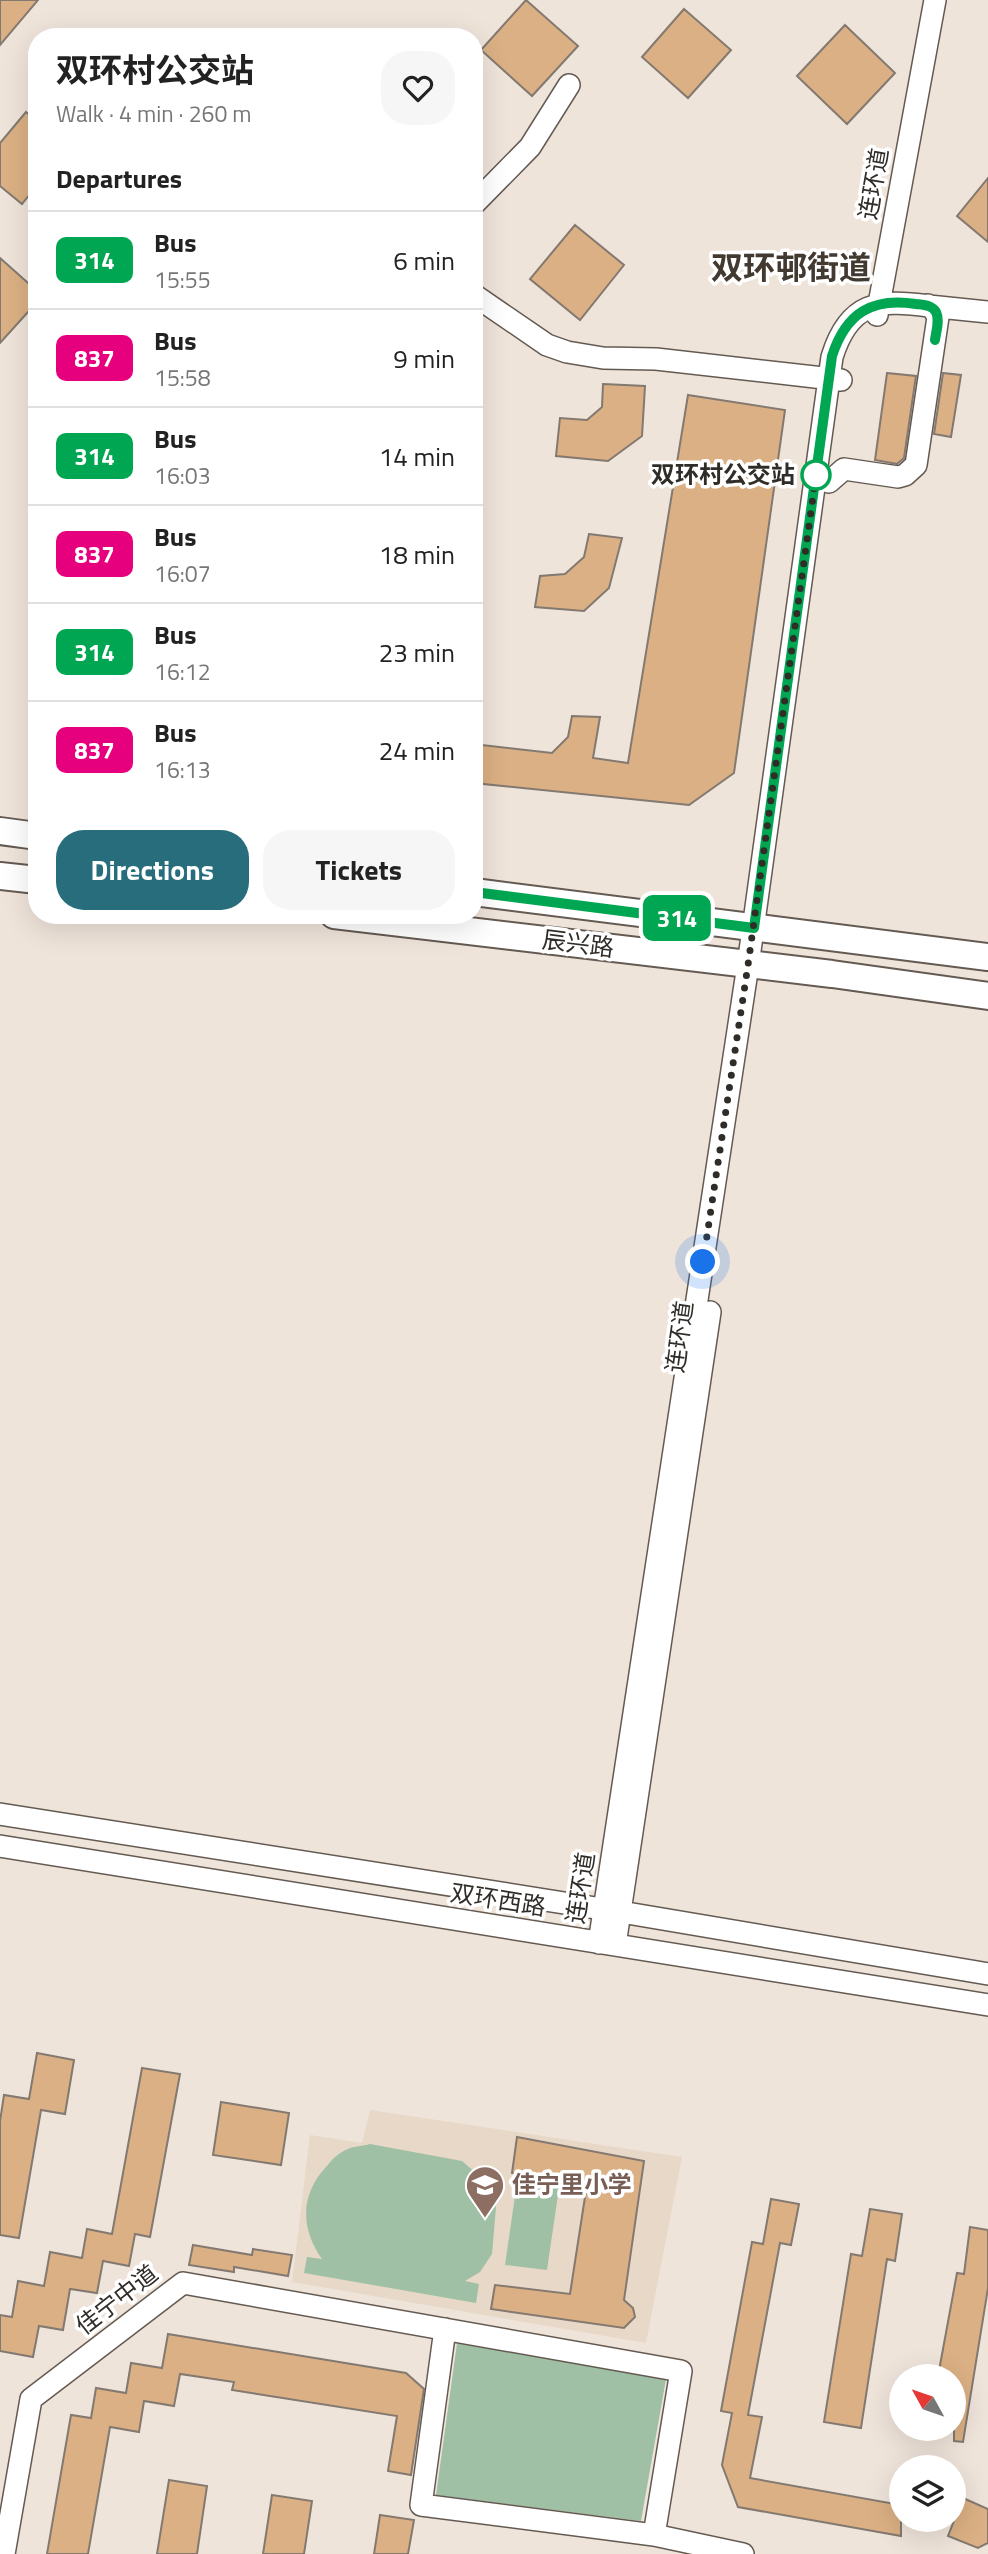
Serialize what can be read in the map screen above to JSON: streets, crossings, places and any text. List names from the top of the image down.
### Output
{
  "streets": {
    "main road": ["辰兴路"],
    "street": ["连环道", "双环西路", "佳宁中道"]
  },
  "crossings": [
    ["连环道", "辰兴路"],
    ["连环道", "双环西路"]
  ],
  "districts": ["双环邨街道"],
  "places": {
    "other": ["双环村公交站"],
    "school or university": ["佳宁里小学"]
  },
  "lines": ["bus line 314"],
  "north": "top left",
  "page": {
    "on_map": "314",
    "heading": [
      ["双环村公交站", "Walk · 4 min · 260 m"],
      "Departures"
    ],
    "list": [
      {
        "mark": "314",
        "name": "Bus",
        "note": "15:55",
        "value": "6 min"
      },
      {
        "mark": "837",
        "name": "Bus",
        "note": "15:58",
        "value": "9 min"
      },
      {
        "mark": "314",
        "name": "Bus",
        "note": "16:03",
        "value": "14 min"
      },
      {
        "mark": "837",
        "name": "Bus",
        "note": "16:07",
        "value": "18 min"
      },
      {
        "mark": "314",
        "name": "Bus",
        "note": "16:12",
        "value": "23 min"
      },
      {
        "mark": "837",
        "name": "Bus",
        "note": "16:13",
        "value": "24 min"
      }
    ],
    "buttons": ["Directions", "Tickets"]
  }
}
